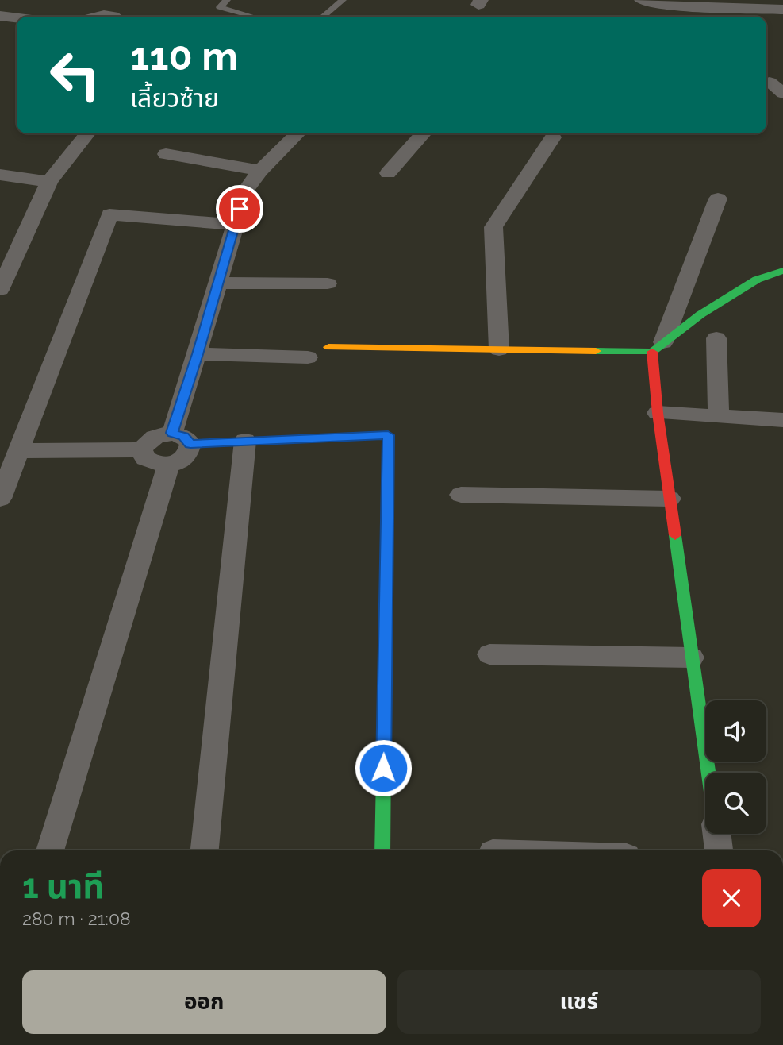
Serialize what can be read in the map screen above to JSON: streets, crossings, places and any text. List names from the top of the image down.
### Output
{
  "page": {
    "turn": ["110 m", "เลี้ยวซ้าย"],
    "heading": ["1 นาที", "280 m · 21:08"],
    "buttons": ["ออก", "แชร์"]
  }
}
